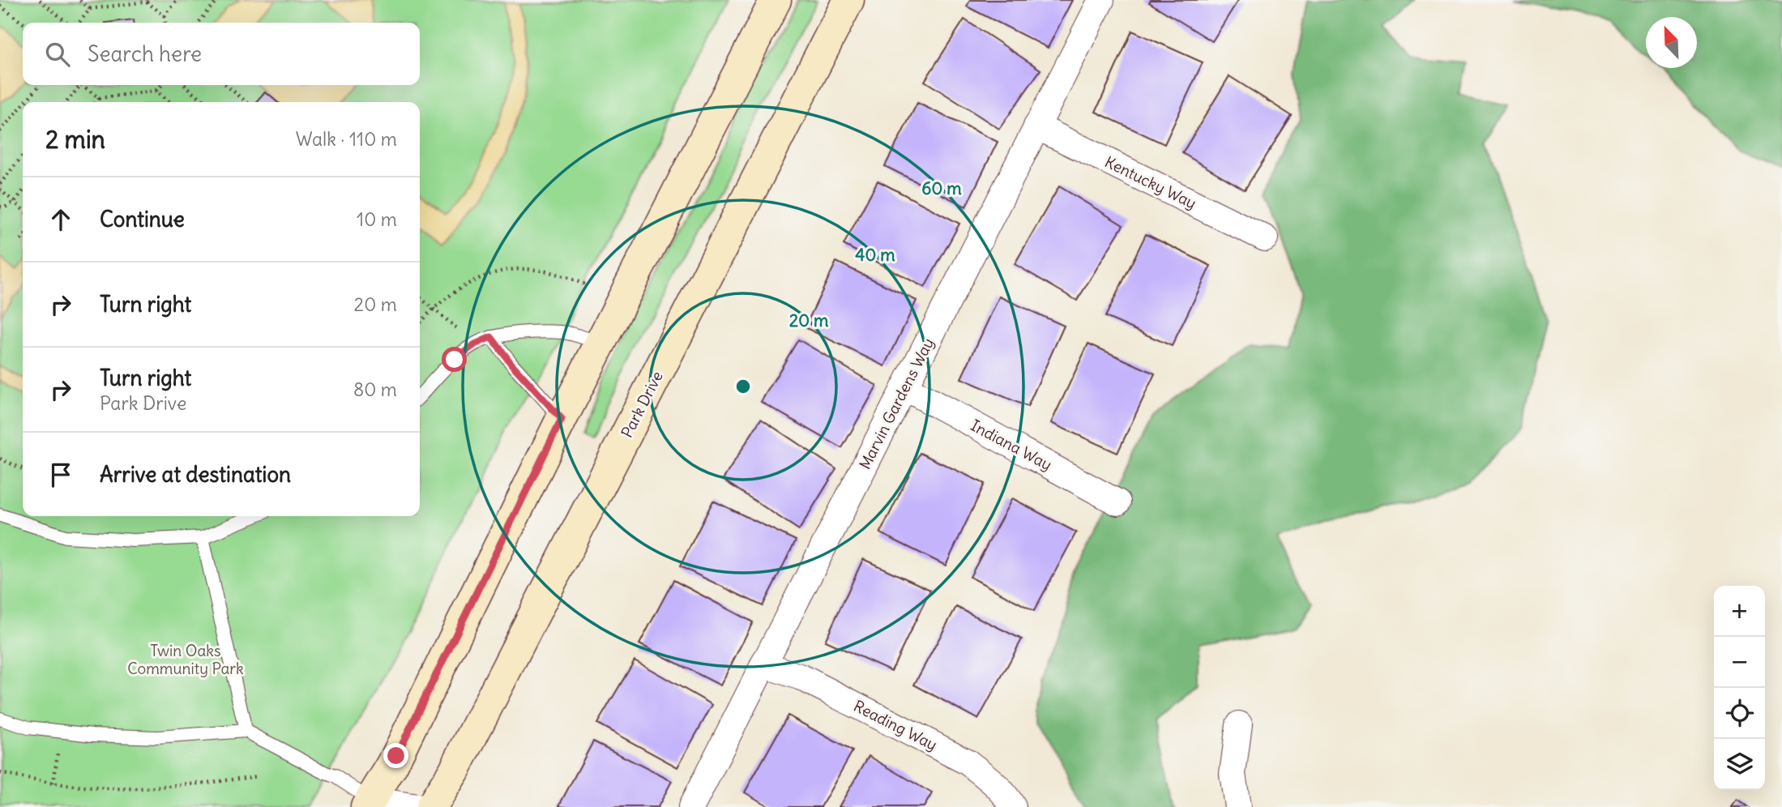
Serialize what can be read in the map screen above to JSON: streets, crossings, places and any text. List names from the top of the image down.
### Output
{
  "streets": {
    "main road": ["Park Drive"],
    "street": [
      "Kentucky Way",
      "Marvin Gardens Way",
      "Indiana Way",
      "Reading Way"
    ]
  },
  "crossings": [
    ["Kentucky Way", "Marvin Gardens Way"],
    ["Marvin Gardens Way", "Indiana Way"],
    ["Marvin Gardens Way", "Reading Way"]
  ],
  "parks": ["Twin Oaks Community Park"],
  "north": "top left",
  "page": {
    "search": "Search here",
    "heading": ["2 min", "Walk · 110 m"],
    "list": [
      ["Continue", "10 m"],
      ["Turn right", "20 m"],
      ["Turn right", "Park Drive", "80 m"],
      "Arrive at destination"
    ],
    "map_buttons": ["+", "−"]
  },
  "rings": ["60 m", "40 m", "20 m"]
}
